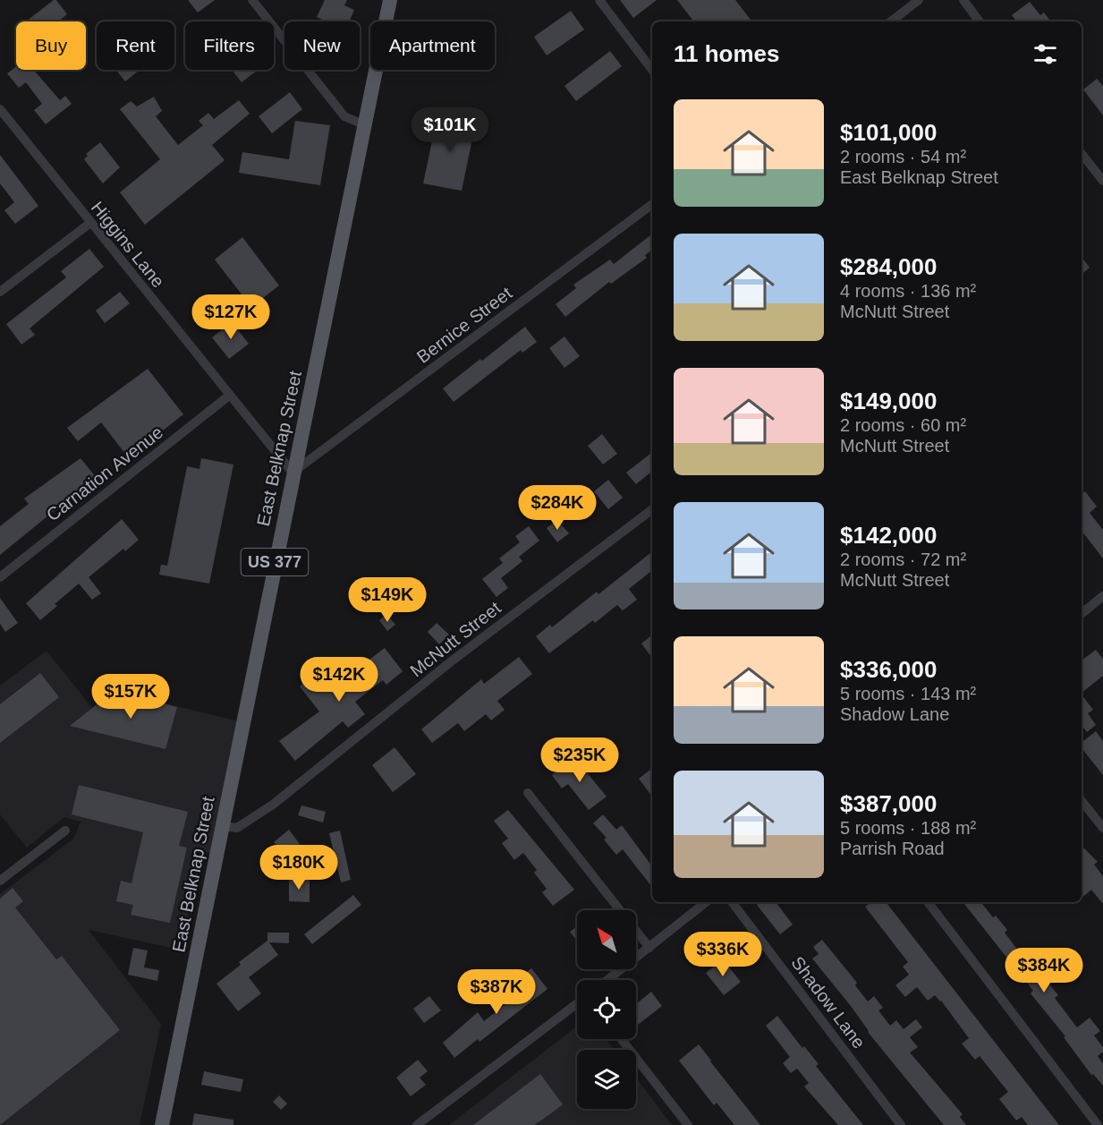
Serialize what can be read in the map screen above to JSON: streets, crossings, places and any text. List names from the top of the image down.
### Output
{
  "streets": {
    "main road": ["East Belknap Street", "US 377"],
    "street": [
      "Higgins Lane",
      "Bernice Street",
      "Carnation Avenue",
      "McNutt Street",
      "Shadow Lane"
    ]
  },
  "crossings": [
    ["Higgins Lane", "Bernice Street"],
    ["Higgins Lane", "East Belknap Street"],
    ["Higgins Lane", "Carnation Avenue"],
    ["Bernice Street", "East Belknap Street"],
    ["East Belknap Street", "McNutt Street"]
  ],
  "north": "top left",
  "page": {
    "chip": [
      "Buy",
      "Rent",
      "Filters",
      "New",
      "Apartment"
    ],
    "heading": "11 homes",
    "list": [
      {
        "name": "$101,000",
        "note": "2 rooms · 54 m² · East Belknap Street"
      },
      {
        "name": "$284,000",
        "note": "4 rooms · 136 m² · McNutt Street"
      },
      {
        "name": "$149,000",
        "note": "2 rooms · 60 m² · McNutt Street"
      },
      {
        "name": "$142,000",
        "note": "2 rooms · 72 m² · McNutt Street"
      },
      {
        "name": "$336,000",
        "note": "5 rooms · 143 m² · Shadow Lane"
      },
      {
        "name": "$387,000",
        "note": "5 rooms · 188 m² · Parrish Road"
      }
    ],
    "price": [
      "$101K",
      "$127K",
      "$284K",
      "$149K",
      "$142K",
      "$157K",
      "$235K",
      "$180K",
      "$336K",
      "$384K",
      "$387K"
    ]
  }
}
